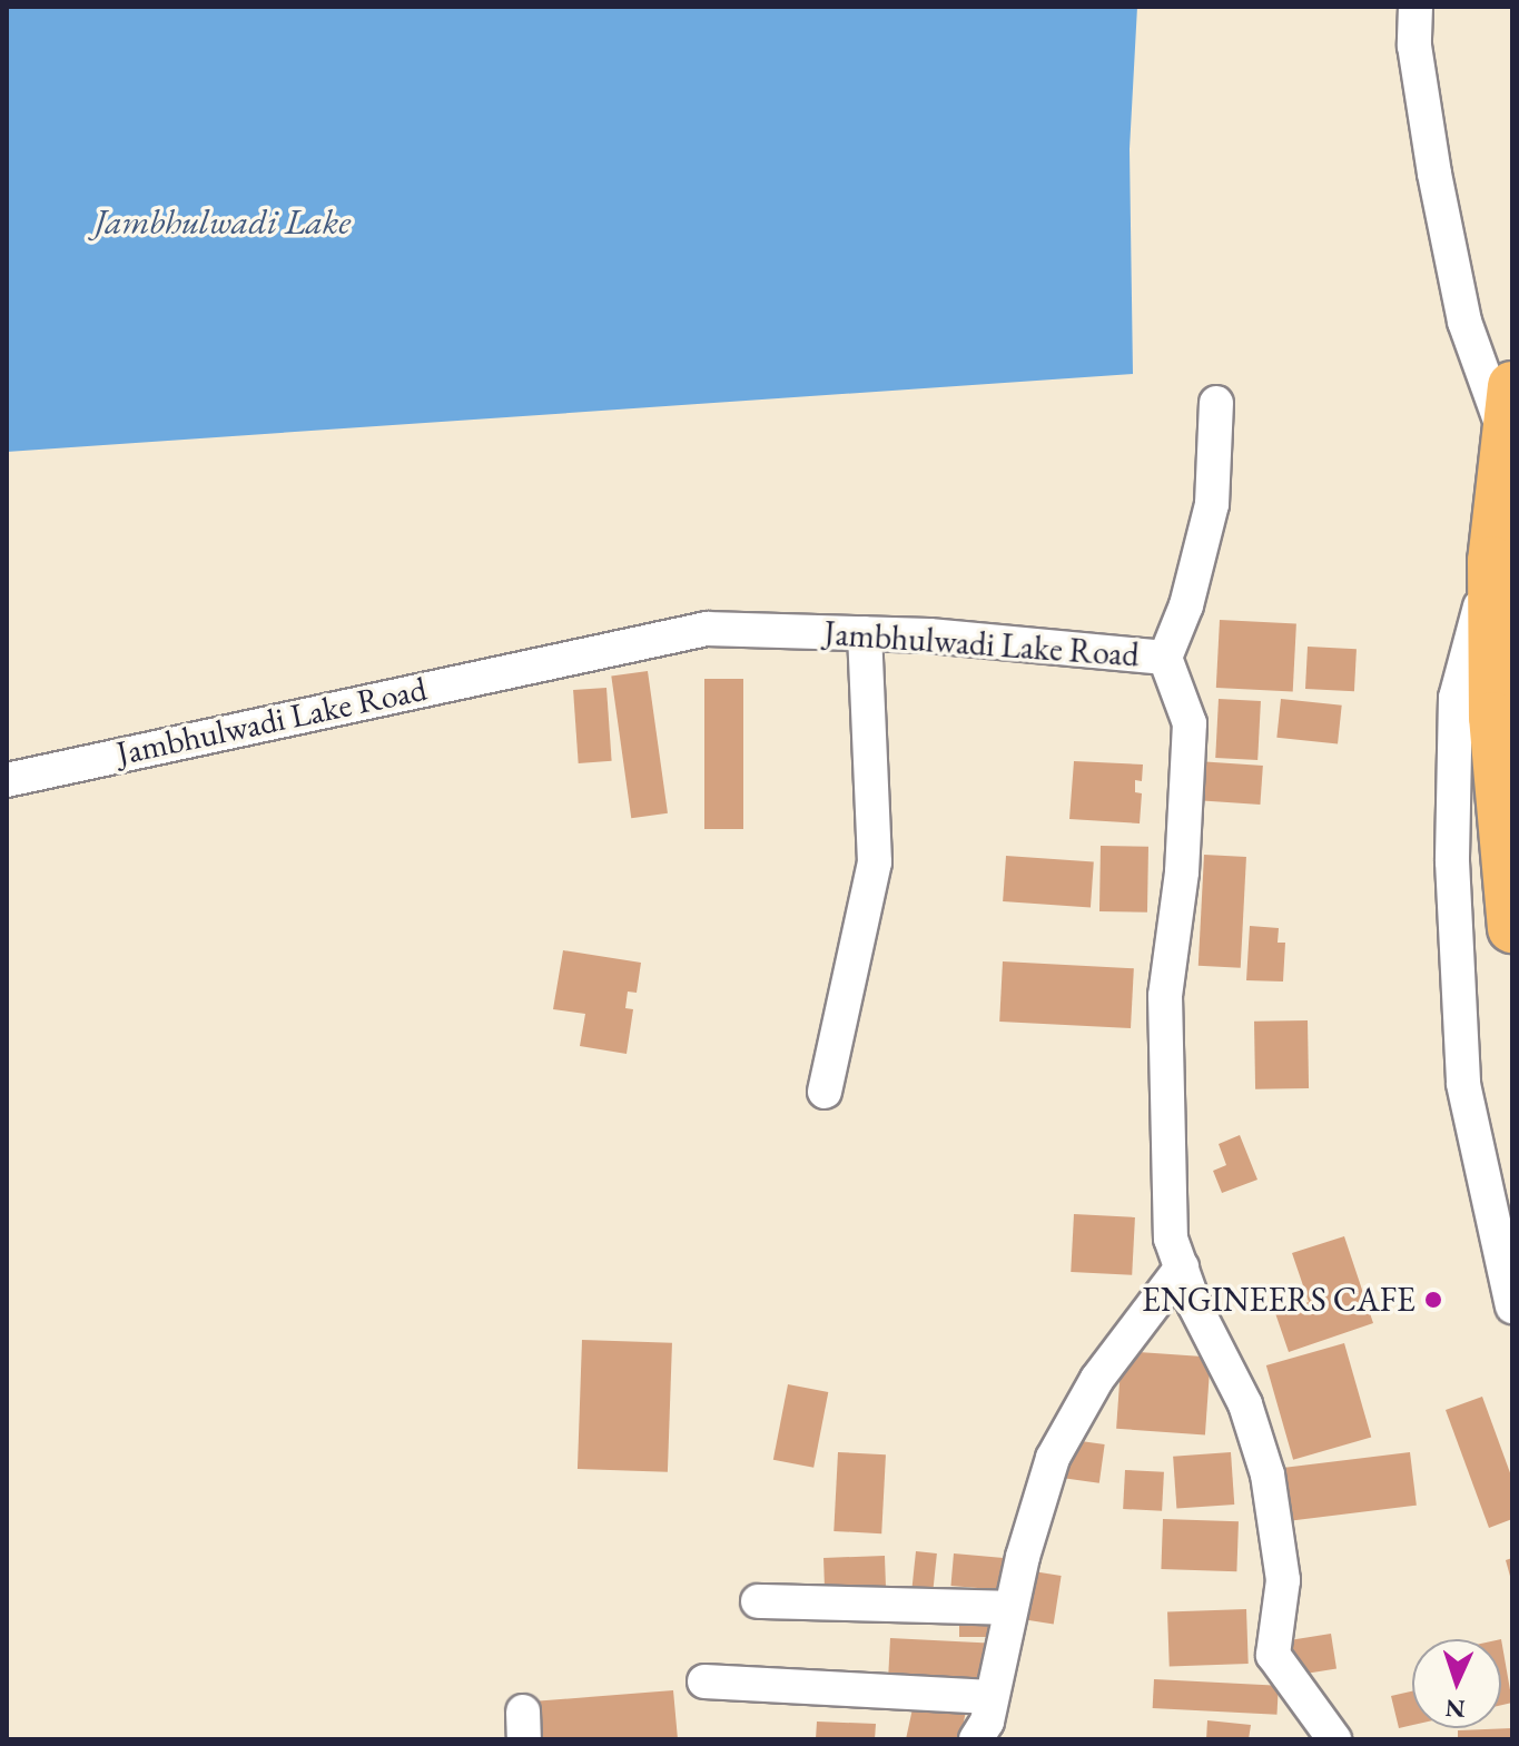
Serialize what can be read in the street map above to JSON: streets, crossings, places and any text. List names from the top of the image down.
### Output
{
  "streets": {
    "street": ["Jambhulwadi Lake Road"]
  },
  "water": ["Jambhulwadi Lake"],
  "places": ["ENGINEERS CAFE"],
  "north": "bottom"
}
